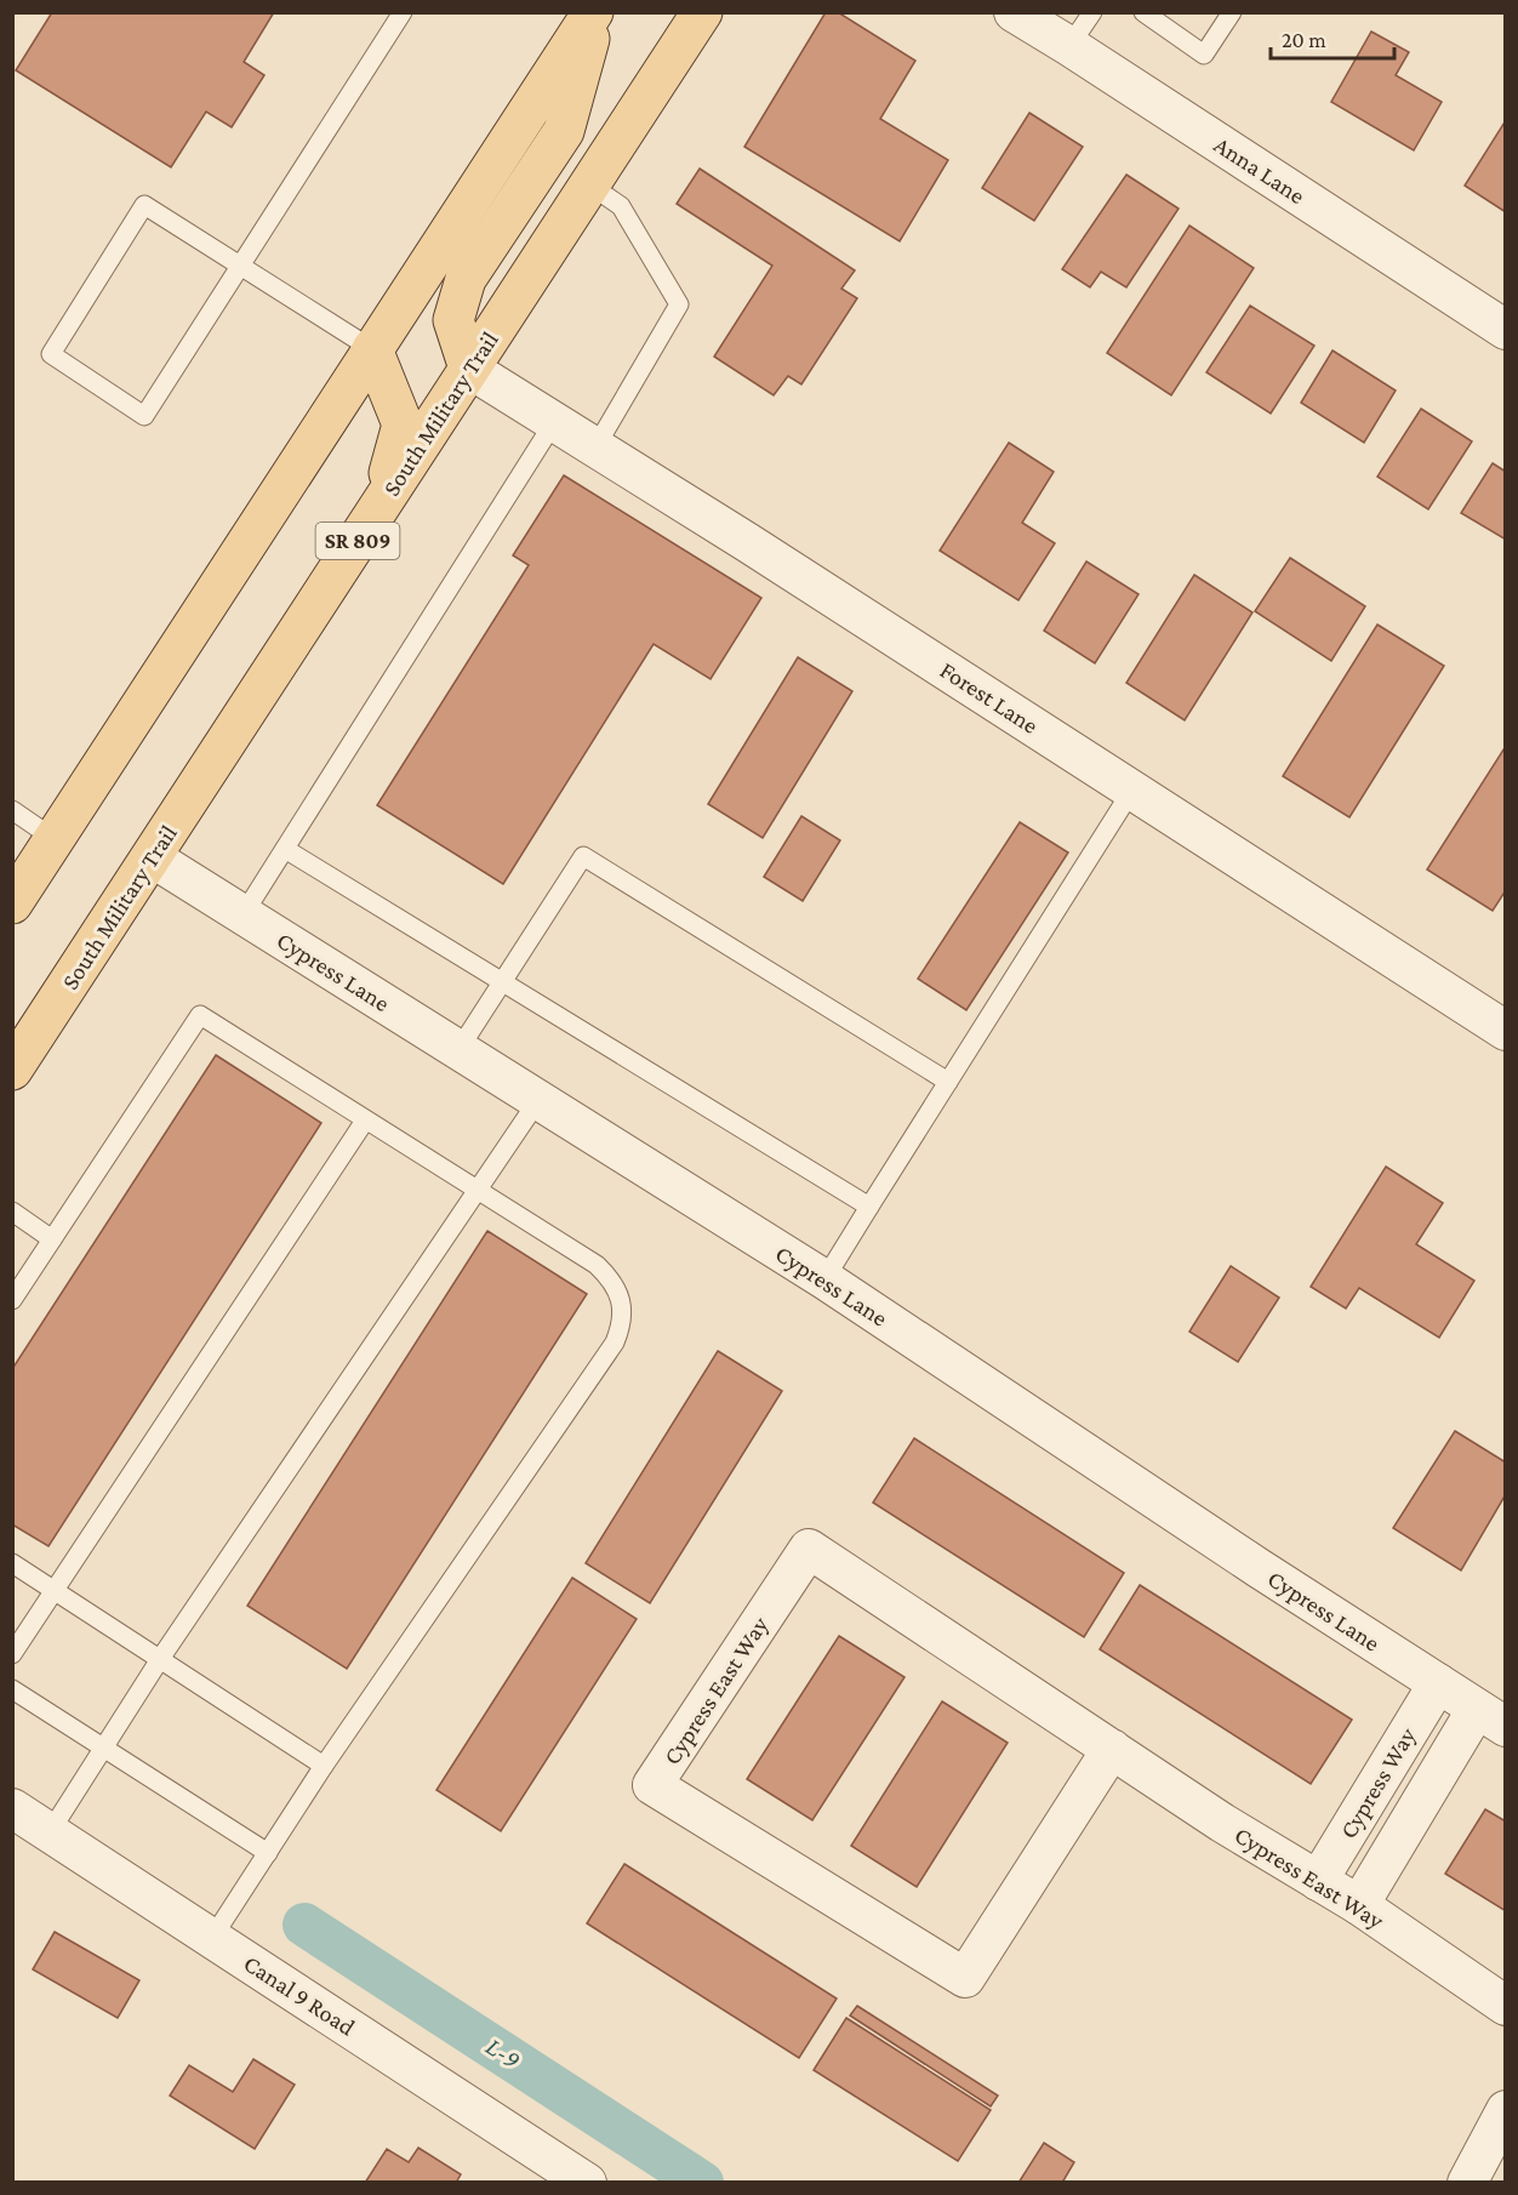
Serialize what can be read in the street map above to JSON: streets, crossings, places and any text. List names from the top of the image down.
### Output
{
  "streets": {
    "main road": ["South Military Trail", "SR 809"],
    "street": [
      "Anna Lane",
      "Forest Lane",
      "Cypress Lane",
      "Cypress East Way",
      "Cypress Way",
      "Canal 9 Road"
    ]
  },
  "crossings": [
    ["South Military Trail", "Forest Lane"],
    ["South Military Trail", "Cypress Lane"],
    ["Cypress Lane", "Cypress Way"],
    ["Cypress East Way", "Cypress Way"]
  ],
  "water": ["L-9"],
  "scale_bar": "20 m"
}
